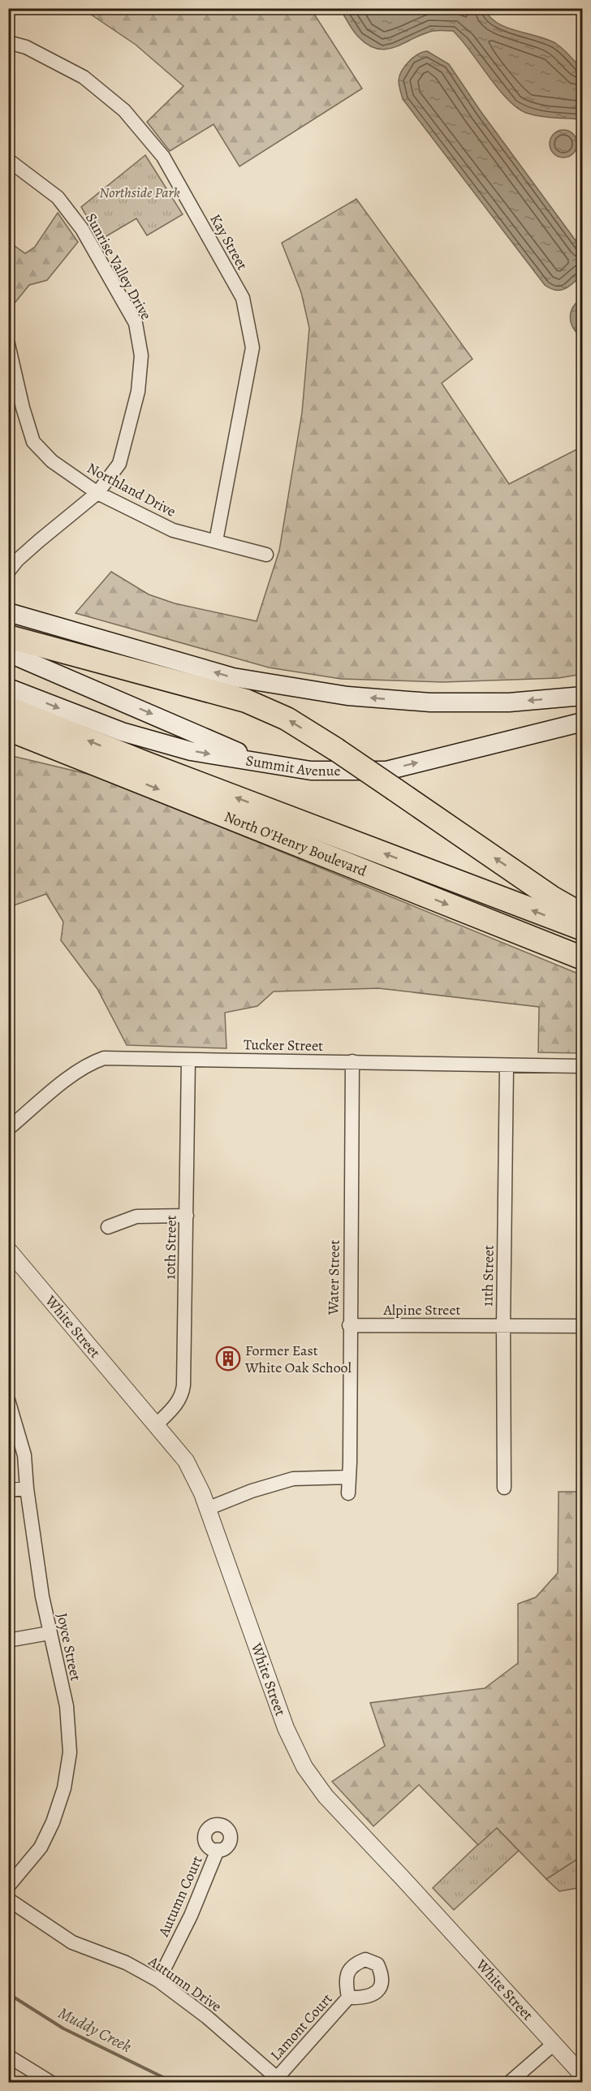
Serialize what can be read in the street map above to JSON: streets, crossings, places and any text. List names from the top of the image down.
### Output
{
  "streets": {
    "highway": ["North O'Henry Boulevard"],
    "main road": ["Summit Avenue"],
    "street": [
      "Kay Street",
      "Sunrise Valley Drive",
      "Northland Drive",
      "Tucker Street",
      "10th Street",
      "11th Street",
      "Water Street",
      "Alpine Street",
      "White Street",
      "Joyce Street",
      "Autumn Court",
      "Autumn Drive",
      "Lamont Court"
    ]
  },
  "crossings": [
    ["Kay Street", "Northland Drive"],
    ["Sunrise Valley Drive", "Northland Drive"],
    ["Tucker Street", "10th Street"],
    ["Tucker Street", "11th Street"],
    ["Tucker Street", "Water Street"],
    ["10th Street", "White Street"],
    ["11th Street", "Alpine Street"],
    ["Water Street", "Alpine Street"],
    ["Autumn Court", "Autumn Drive"],
    ["Autumn Drive", "Lamont Court"]
  ],
  "water": ["Muddy Creek"],
  "parks": ["Northside Park"],
  "places": {
    "building": ["Former East White Oak School"]
  }
}
